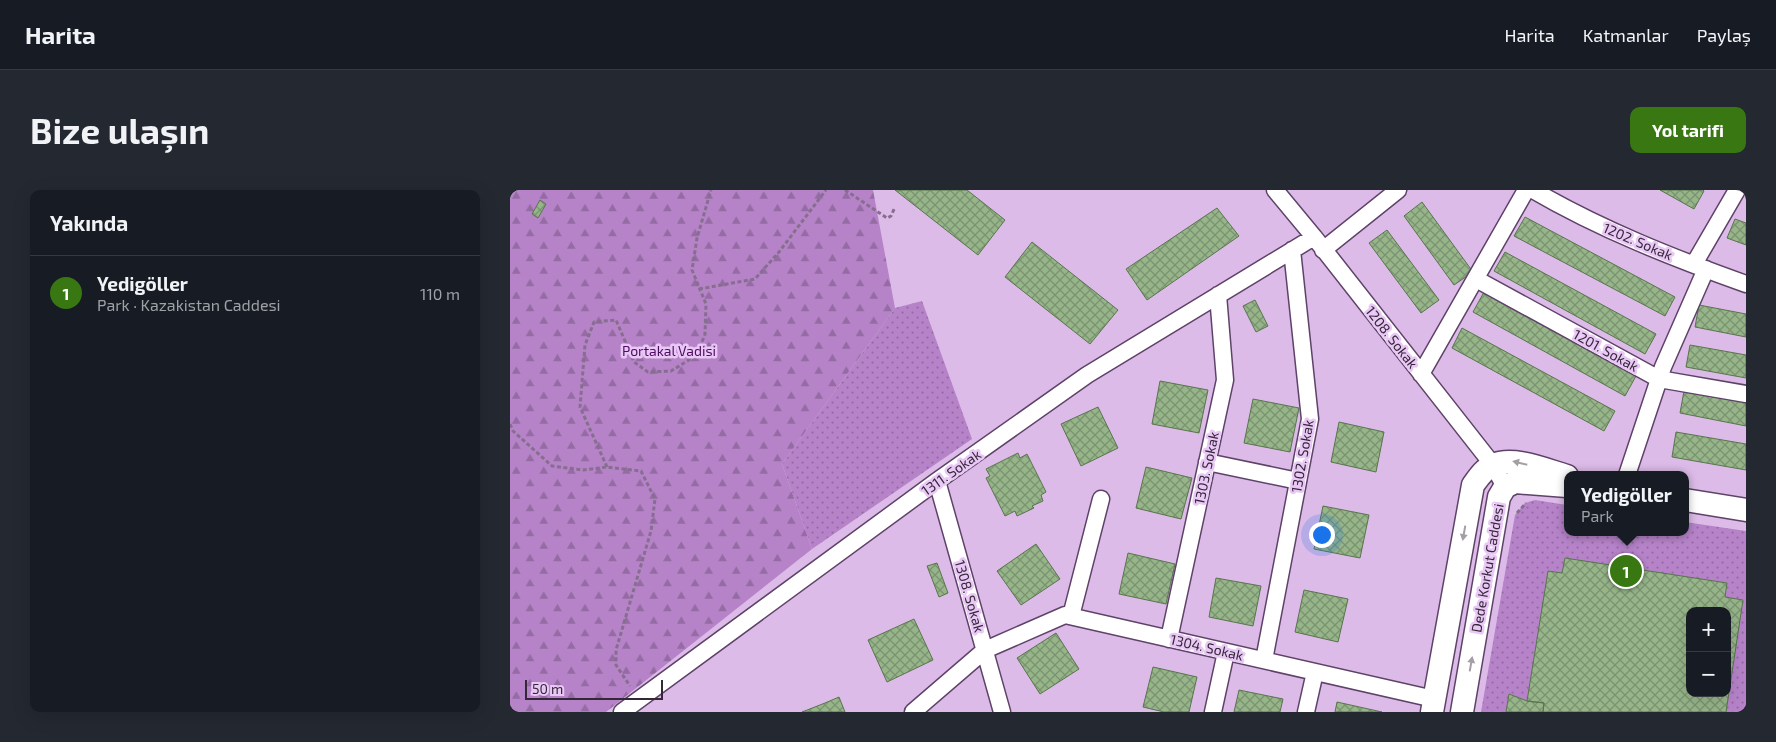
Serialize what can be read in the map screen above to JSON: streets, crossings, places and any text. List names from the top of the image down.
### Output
{
  "streets": {
    "main road": ["Dede Korkut Caddesi"],
    "street": [
      "1202. Sokak",
      "1208. Sokak",
      "1201. Sokak",
      "1302. Sokak",
      "1303. Sokak",
      "1311. Sokak",
      "1308. Sokak",
      "1304. Sokak"
    ]
  },
  "crossings": [
    ["1208. Sokak", "1311. Sokak"],
    ["1208. Sokak", "Dede Korkut Caddesi"],
    ["1302. Sokak", "1311. Sokak"],
    ["1302. Sokak", "1304. Sokak"],
    ["1303. Sokak", "1311. Sokak"],
    ["1303. Sokak", "1304. Sokak"],
    ["1311. Sokak", "1308. Sokak"],
    ["Dede Korkut Caddesi", "1304. Sokak"],
    ["1308. Sokak", "1304. Sokak"]
  ],
  "parks": ["Portakal Vadisi"],
  "scale_bar": "50 m",
  "page": {
    "header": "Harita",
    "nav": ["Harita", "Katmanlar", "Paylaş"],
    "buttons": "Yol tarifi",
    "title": "Bize ulaşın",
    "heading": "Yakında",
    "list": [
      {
        "mark": "1",
        "name": "Yedigöller",
        "note": "Park · Kazakistan Caddesi",
        "value": "110 m"
      }
    ],
    "popup": ["Yedigöller", "Park"],
    "pins": "1",
    "map_buttons": ["+", "−"],
    "scale": "50 m"
  }
}
